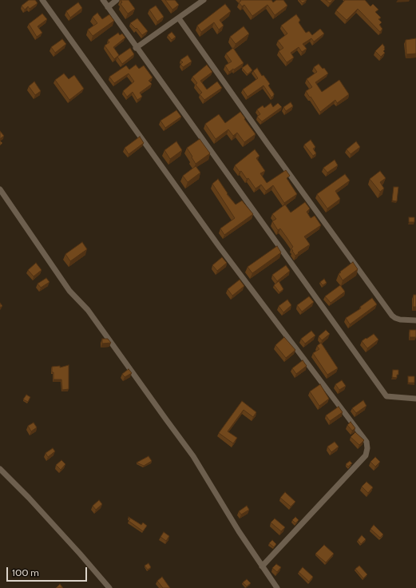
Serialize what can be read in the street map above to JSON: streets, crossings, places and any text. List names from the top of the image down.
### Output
{
  "scale_bar": "100 m"
}
